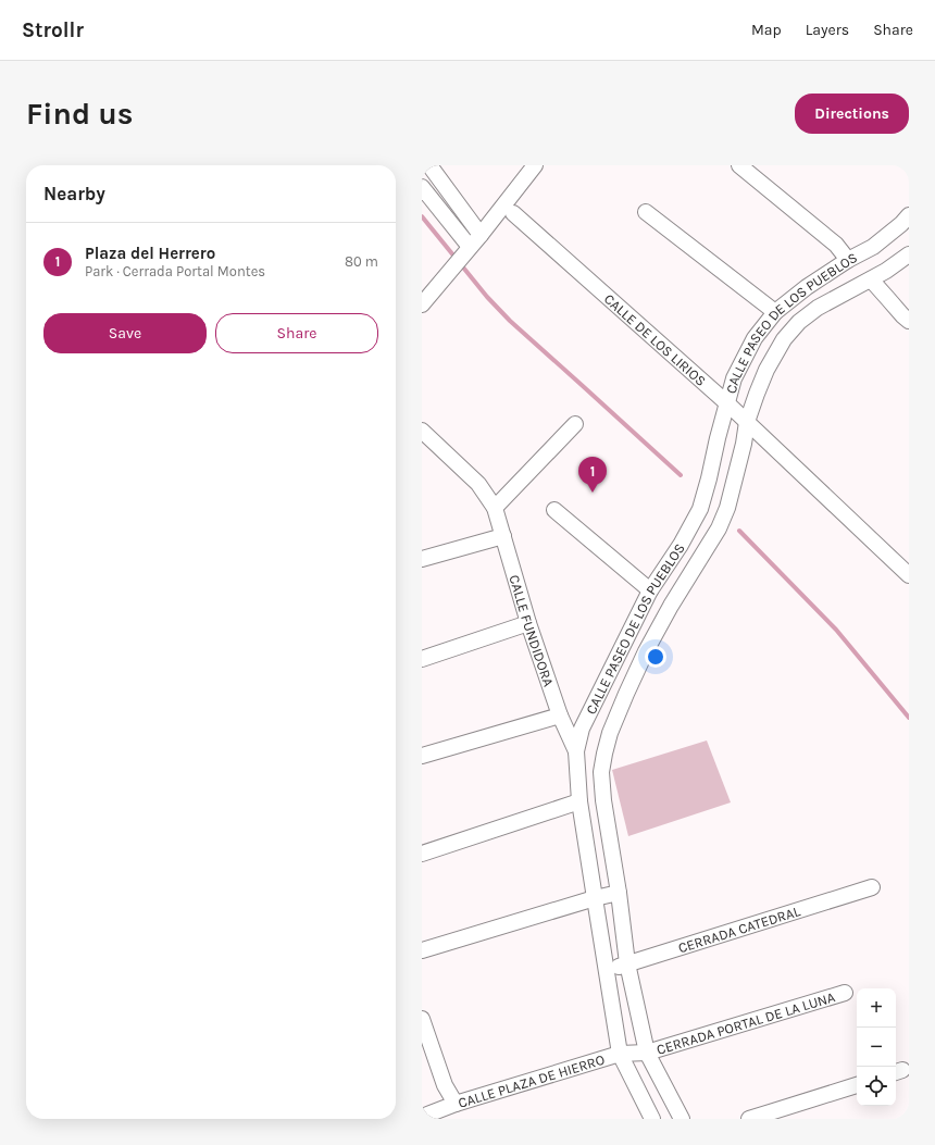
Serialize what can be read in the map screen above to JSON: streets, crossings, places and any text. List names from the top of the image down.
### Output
{
  "streets": {
    "street": [
      "CALLE PASEO DE LOS PUEBLOS",
      "CALLE DE LOS LIRIOS",
      "CALLE FUNDIDORA",
      "CERRADA CATEDRAL",
      "CERRADA PORTAL DE LA LUNA",
      "CALLE PLAZA DE HIERRO"
    ]
  },
  "crossings": [
    ["CALLE PASEO DE LOS PUEBLOS", "CALLE DE LOS LIRIOS"],
    ["CALLE PASEO DE LOS PUEBLOS", "CALLE FUNDIDORA"],
    ["CALLE PASEO DE LOS PUEBLOS", "CERRADA CATEDRAL"],
    ["CALLE PASEO DE LOS PUEBLOS", "CERRADA PORTAL DE LA LUNA"],
    ["CALLE PASEO DE LOS PUEBLOS", "CALLE PLAZA DE HIERRO"],
    ["CERRADA PORTAL DE LA LUNA", "CALLE PLAZA DE HIERRO"]
  ],
  "page": {
    "header": "Strollr",
    "nav": ["Map", "Layers", "Share"],
    "buttons": [
      "Directions",
      ["Save", "Share"]
    ],
    "title": "Find us",
    "heading": "Nearby",
    "list": [
      {
        "mark": "1",
        "name": "Plaza del Herrero",
        "note": "Park · Cerrada Portal Montes",
        "value": "80 m"
      }
    ],
    "pins": "1",
    "map_buttons": ["+", "−"]
  }
}
